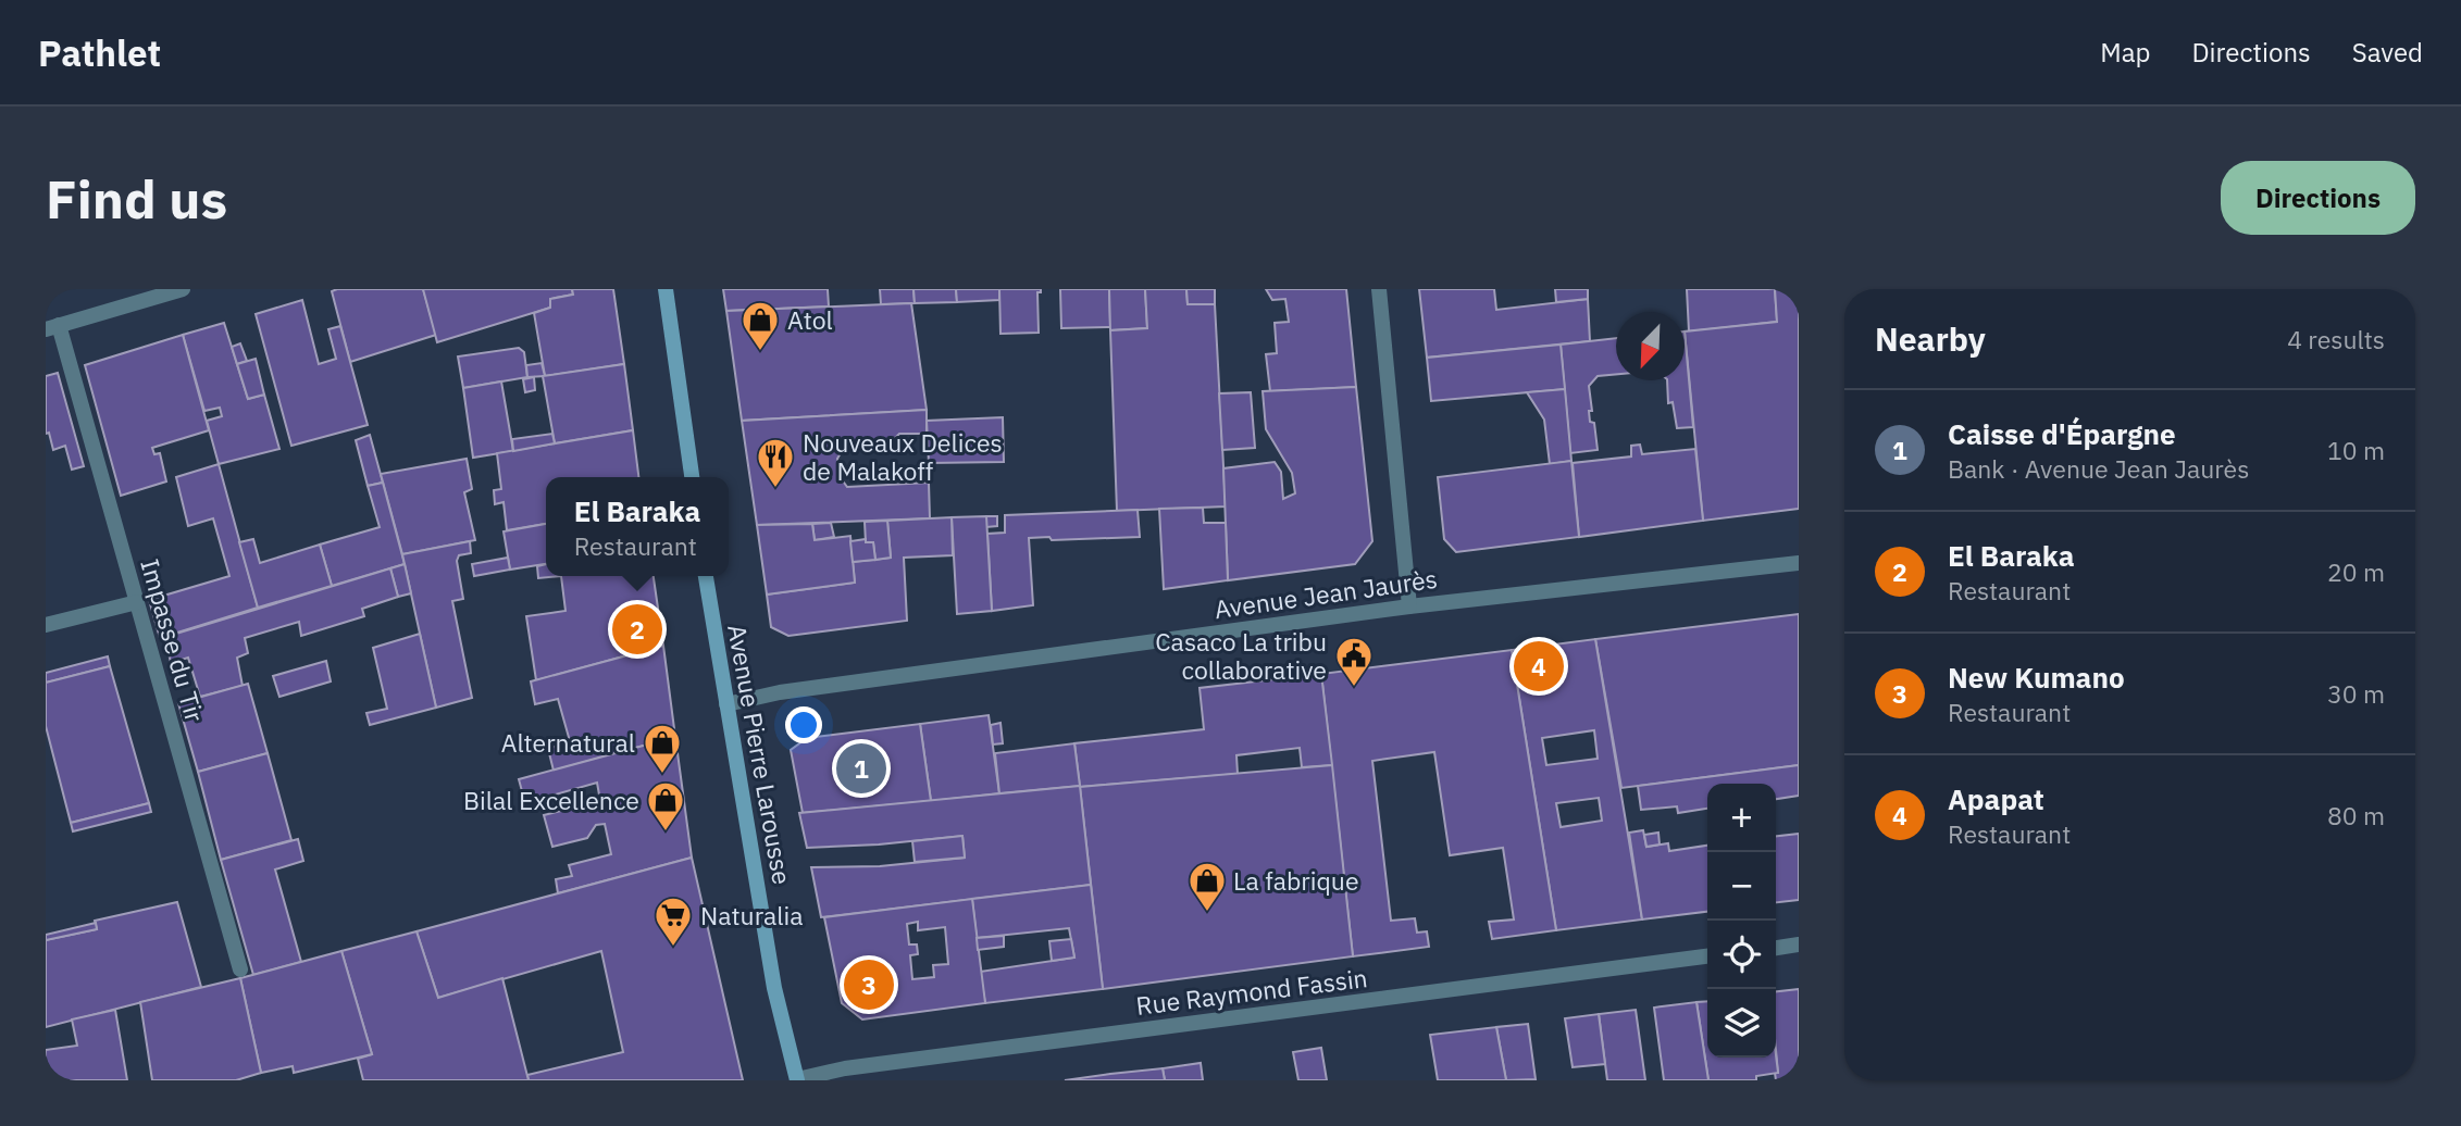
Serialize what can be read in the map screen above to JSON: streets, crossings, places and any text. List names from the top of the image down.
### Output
{
  "streets": {
    "main road": ["Avenue Pierre Larousse"],
    "street": ["Avenue Jean Jaurès", "Impasse du Tir", "Rue Raymond Fassin"]
  },
  "crossings": [
    ["Avenue Jean Jaurès", "Avenue Pierre Larousse"],
    ["Avenue Pierre Larousse", "Rue Raymond Fassin"]
  ],
  "places": {
    "shop": [
      "Atol",
      "Alternatural",
      "Bilal Excellence",
      "La fabrique"
    ],
    "restaurant": ["Nouveaux Delices de Malakoff"],
    "public building": ["Casaco La tribu collaborative"],
    "supermarket": ["Naturalia"]
  },
  "north": "bottom left",
  "page": {
    "header": "Pathlet",
    "nav": ["Map", "Directions", "Saved"],
    "buttons": "Directions",
    "title": "Find us",
    "heading": ["Nearby", "4 results"],
    "list": [
      {
        "mark": "1",
        "name": "Caisse d'Épargne",
        "note": "Bank · Avenue Jean Jaurès",
        "value": "10 m"
      },
      {
        "mark": "2",
        "name": "El Baraka",
        "note": "Restaurant",
        "value": "20 m"
      },
      {
        "mark": "3",
        "name": "New Kumano",
        "note": "Restaurant",
        "value": "30 m"
      },
      {
        "mark": "4",
        "name": "Apapat",
        "note": "Restaurant",
        "value": "80 m"
      }
    ],
    "popup": ["El Baraka", "Restaurant"],
    "pins": [
      "2",
      "4",
      "1",
      "3"
    ],
    "map_buttons": ["+", "−"]
  }
}
